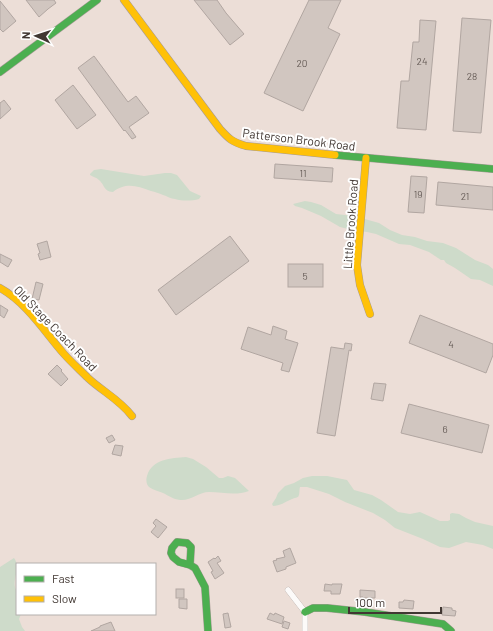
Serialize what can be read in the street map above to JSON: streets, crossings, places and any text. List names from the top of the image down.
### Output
{
  "streets": {
    "street": ["Patterson Brook Road", "Little Brook Road", "Old Stage Coach Road"]
  },
  "crossings": [
    ["Patterson Brook Road", "Little Brook Road"]
  ],
  "house_numbers": [
    "24",
    "20",
    "28",
    "11",
    "19",
    "21",
    "5",
    "4",
    "6"
  ],
  "legend": ["Fast", "Slow"],
  "scale_bar": "100 m",
  "north": "left"
}
